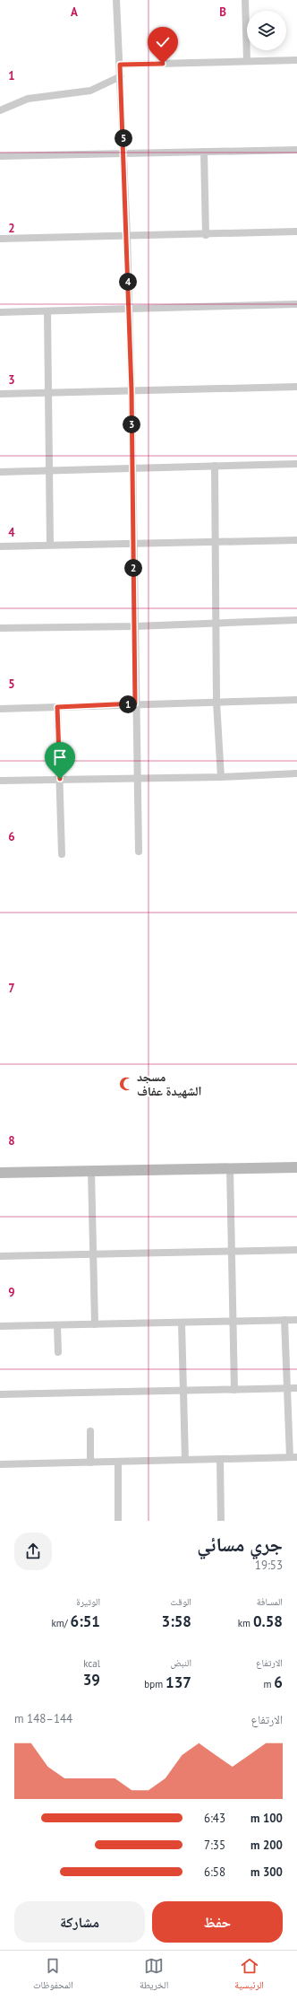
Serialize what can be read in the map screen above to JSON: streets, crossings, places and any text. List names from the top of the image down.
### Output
{
  "places": {
    "mosque": ["مسجد الشهيدة عفاف"]
  },
  "page": {
    "pins": [
      "5",
      "4",
      "3",
      "2",
      "1"
    ],
    "heading": ["جري مسائي", "19:53"],
    "stats": [
      ["المسافة", "0.58 km"],
      ["الوقت", "3:58"],
      ["الوتيرة", "6:51 /km"],
      ["الارتفاع", "6 m"],
      ["النبض", "137 bpm"],
      ["kcal", "39"]
    ],
    "chart": ["الارتفاع", "144–148 m"],
    "list": [
      {
        "name": "100 m",
        "note": "6:43"
      },
      {
        "name": "200 m",
        "note": "7:35"
      },
      {
        "name": "300 m",
        "note": "6:58"
      }
    ],
    "buttons": ["حفظ", "مشاركة"],
    "tabs": ["الرئيسية", "الخريطة", "المحفوظات"]
  },
  "grid": {
    "columns": ["A", "B"],
    "rows": [
      "1",
      "2",
      "3",
      "4",
      "5",
      "6",
      "7",
      "8",
      "9"
    ]
  }
}
